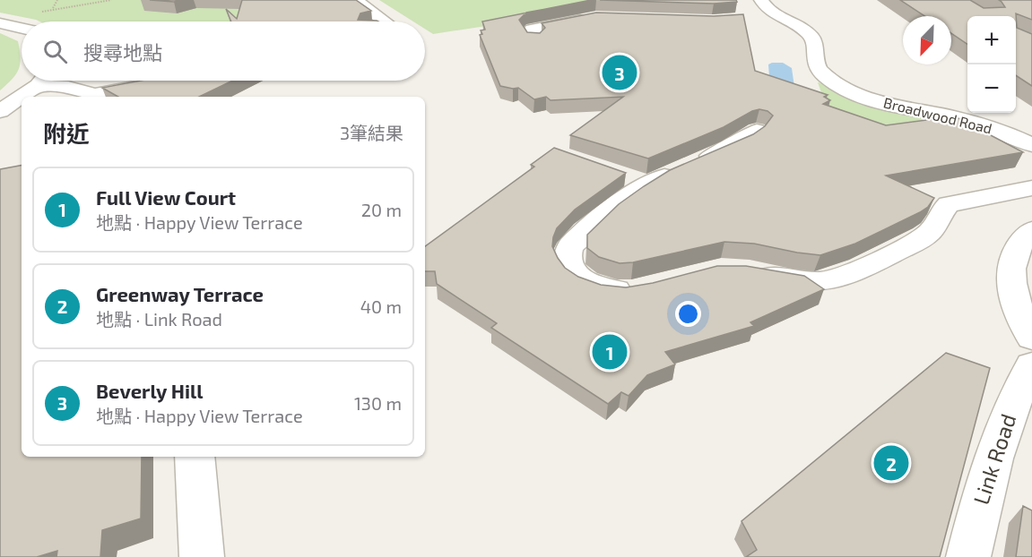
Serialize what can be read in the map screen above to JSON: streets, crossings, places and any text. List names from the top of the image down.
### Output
{
  "streets": {
    "street": ["Broadwood Road", "Link Road"]
  },
  "north": "bottom left",
  "page": {
    "map_buttons": ["+", "−"],
    "search": "搜尋地點",
    "pins": ["3", "1", "2"],
    "heading": ["附近", "3筆結果"],
    "list": [
      {
        "mark": "1",
        "name": "Full View Court",
        "note": "地點 · Happy View Terrace",
        "value": "20 m"
      },
      {
        "mark": "2",
        "name": "Greenway Terrace",
        "note": "地點 · Link Road",
        "value": "40 m"
      },
      {
        "mark": "3",
        "name": "Beverly Hill",
        "note": "地點 · Happy View Terrace",
        "value": "130 m"
      }
    ]
  }
}
